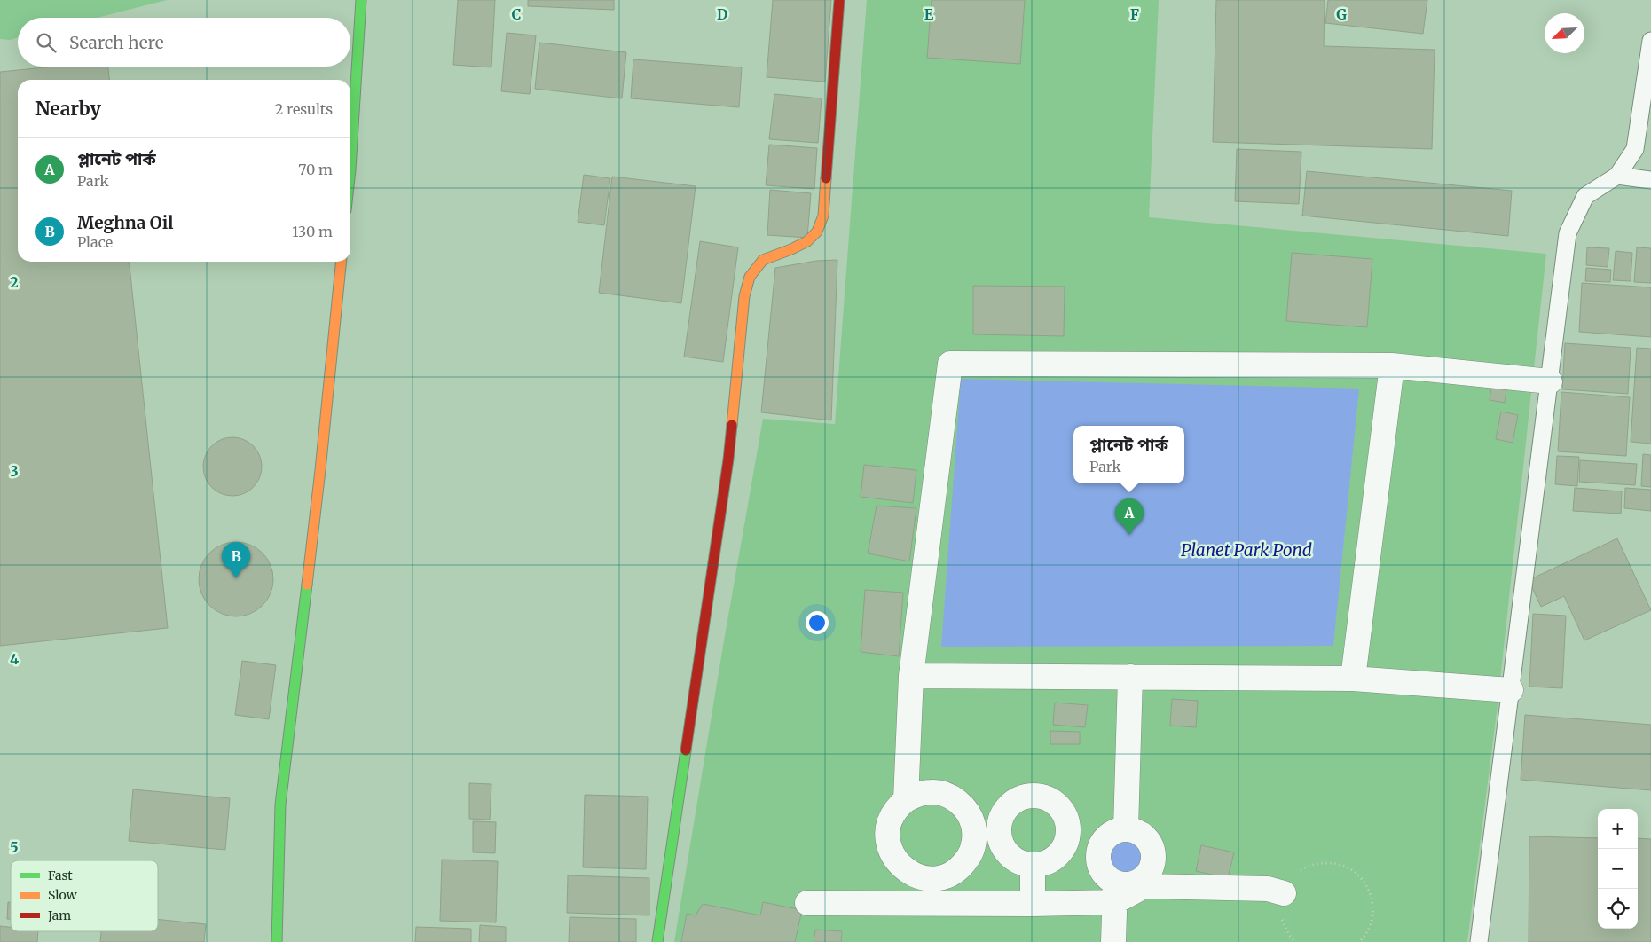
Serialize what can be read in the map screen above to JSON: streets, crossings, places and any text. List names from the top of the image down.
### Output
{
  "water": ["Planet Park Pond"],
  "legend": ["Fast", "Slow", "Jam"],
  "north": "bottom left",
  "page": {
    "search": "Search here",
    "heading": ["Nearby", "2 results"],
    "list": [
      {
        "mark": "A",
        "name": "প্লানেট পার্ক",
        "note": "Park",
        "value": "70 m"
      },
      {
        "mark": "B",
        "name": "Meghna Oil",
        "note": "Place",
        "value": "130 m"
      }
    ],
    "popup": ["প্লানেট পার্ক", "Park"],
    "pins": ["A", "B"],
    "map_buttons": ["+", "−"]
  },
  "grid": {
    "columns": [
      "C",
      "D",
      "E",
      "F",
      "G"
    ],
    "rows": [
      "2",
      "3",
      "4",
      "5"
    ]
  }
}
